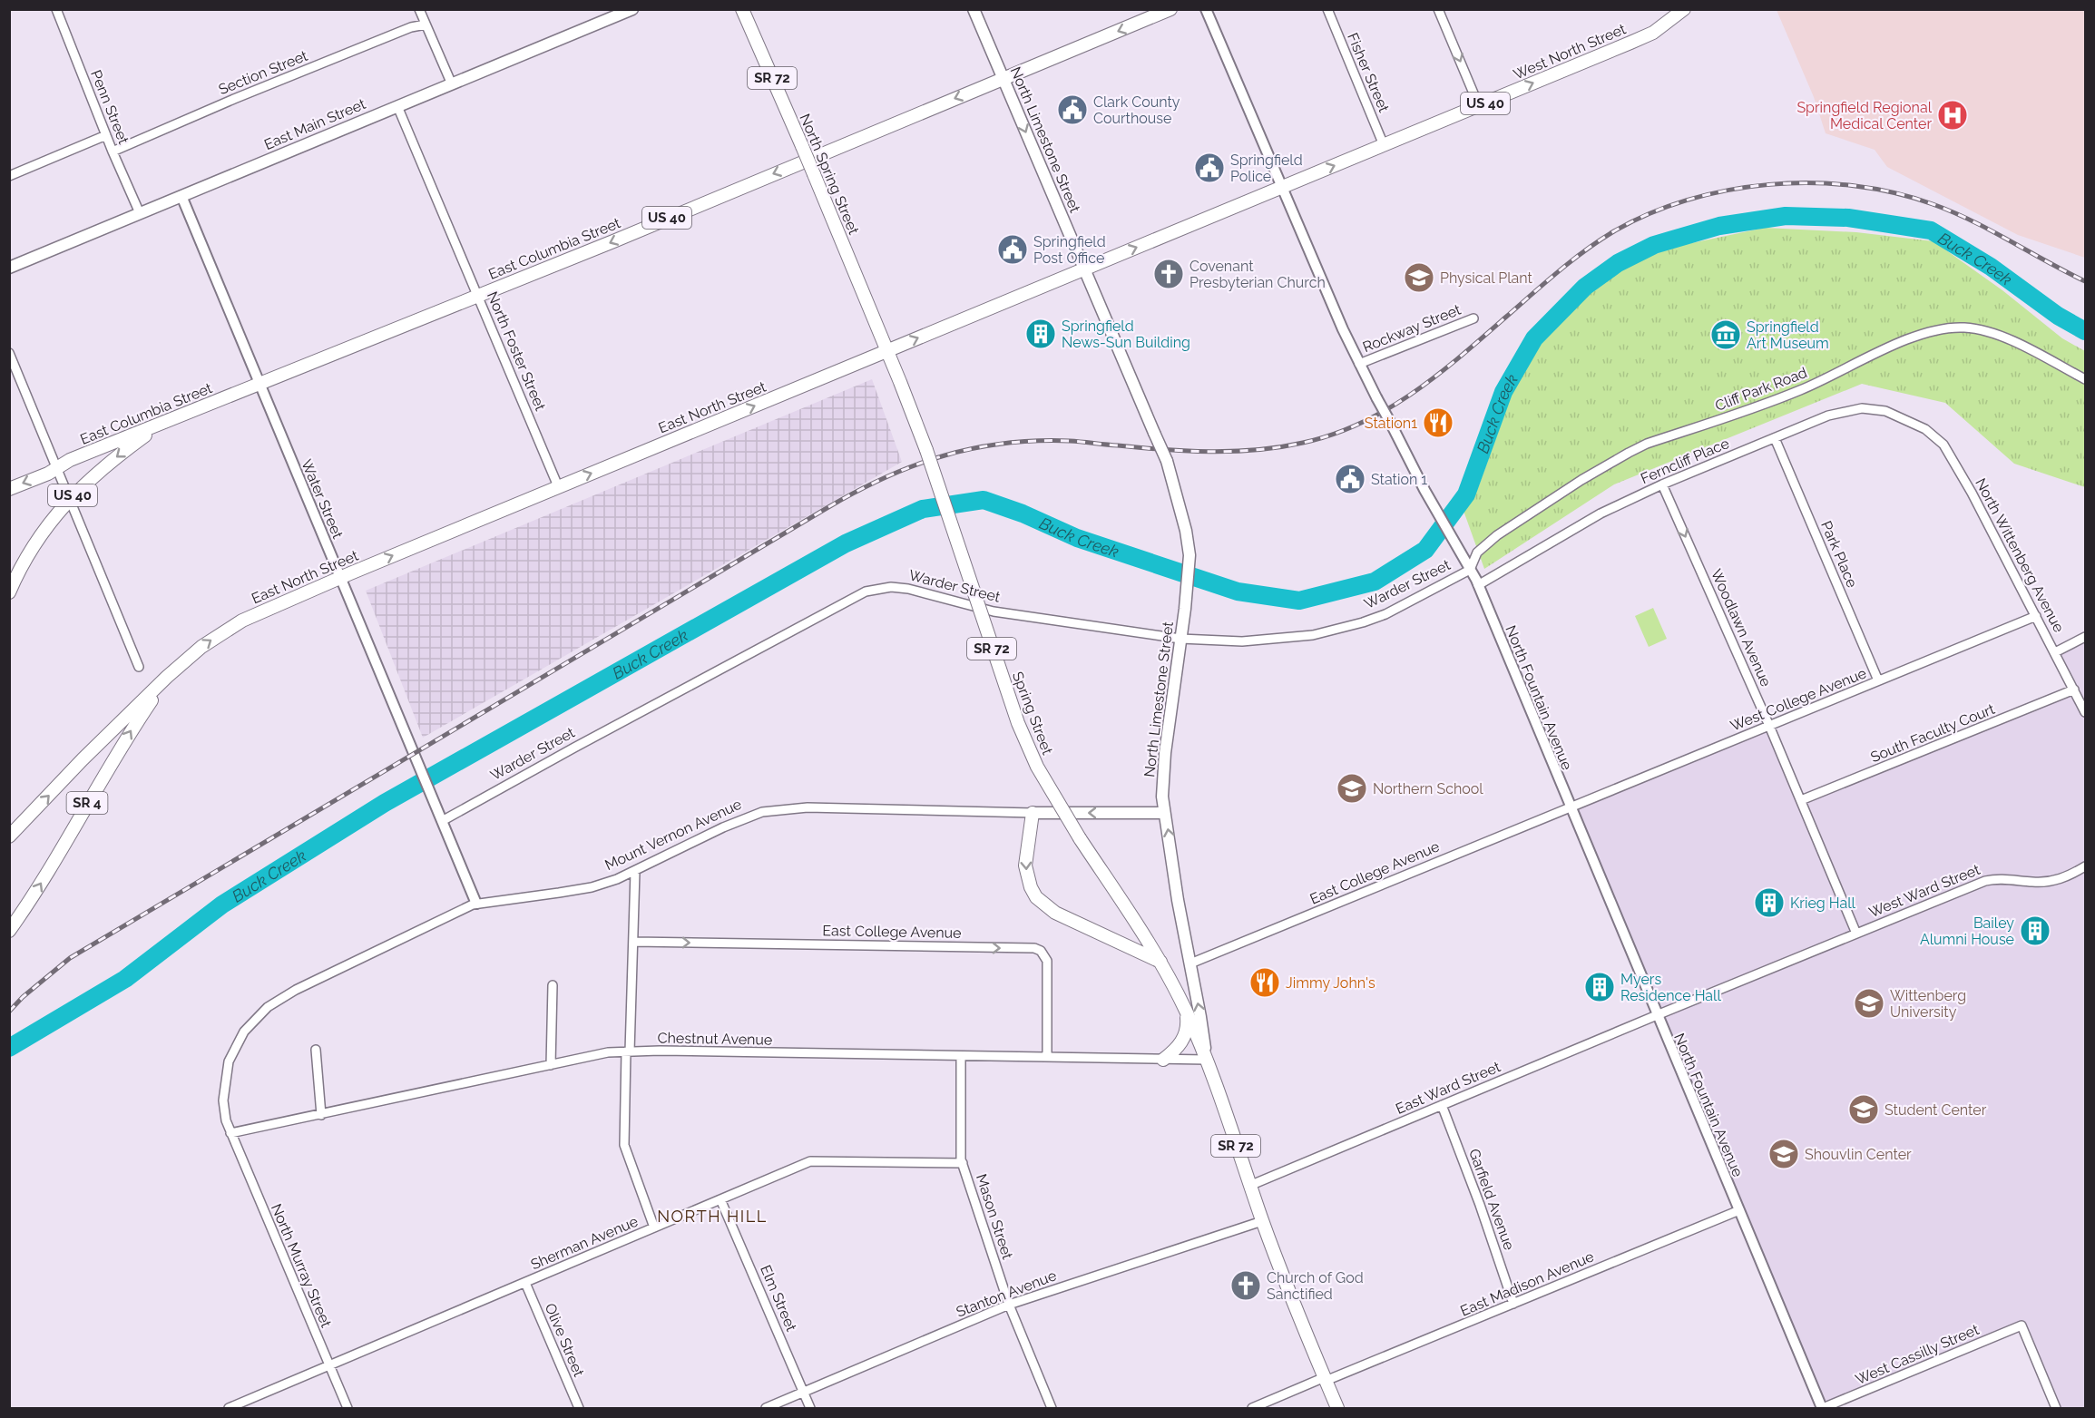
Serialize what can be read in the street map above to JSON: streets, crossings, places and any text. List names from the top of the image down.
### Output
{
  "streets": {
    "main road": [
      "West North Street",
      "SR 72",
      "US 40",
      "East Main Street",
      "North Limestone Street",
      "North Spring Street",
      "East Columbia Street",
      "East North Street",
      "Spring Street",
      "SR 4",
      "Mount Vernon Avenue"
    ],
    "street": [
      "Section Street",
      "Fisher Street",
      "Penn Street",
      "Rockway Street",
      "North Foster Street",
      "Cliff Park Road",
      "Ferncliff Place",
      "Water Street",
      "Park Place",
      "North Wittenberg Avenue",
      "Warder Street",
      "Woodlawn Avenue",
      "North Fountain Avenue",
      "West College Avenue",
      "South Faculty Court",
      "East College Avenue",
      "West Ward Street",
      "Chestnut Avenue",
      "East Ward Street",
      "Garfield Avenue",
      "Mason Street",
      "Sherman Avenue",
      "North Murray Street",
      "East Madison Avenue",
      "Stanton Avenue",
      "Elm Street",
      "Olive Street",
      "West Cassilly Street"
    ]
  },
  "crossings": [
    ["West North Street", "Fisher Street"],
    ["West North Street", "East North Street"],
    ["West North Street", "North Fountain Avenue"],
    ["Section Street", "Penn Street"],
    ["US 40", "East Columbia Street"],
    ["US 40", "East North Street"],
    ["US 40", "SR 4"],
    ["Penn Street", "East Main Street"],
    ["East Main Street", "North Foster Street"],
    ["East Main Street", "Water Street"],
    ["North Limestone Street", "East Columbia Street"],
    ["North Limestone Street", "East North Street"],
    ["North Limestone Street", "Warder Street"],
    ["North Limestone Street", "Spring Street"],
    ["North Limestone Street", "Mount Vernon Avenue"],
    ["North Limestone Street", "East College Avenue"],
    ["North Limestone Street", "Chestnut Avenue"],
    ["North Limestone Street", "East Ward Street"],
    ["North Limestone Street", "East Madison Avenue"],
    ["North Limestone Street", "Stanton Avenue"],
    ["North Spring Street", "East North Street"],
    ["North Spring Street", "Spring Street"],
    ["East Columbia Street", "North Foster Street"],
    ["East Columbia Street", "Water Street"],
    ["Rockway Street", "North Fountain Avenue"],
    ["North Foster Street", "East North Street"],
    ["Cliff Park Road", "Warder Street"],
    ["Cliff Park Road", "North Fountain Avenue"],
    ["East North Street", "Water Street"],
    ["East North Street", "North Fountain Avenue"],
    ["East North Street", "Spring Street"],
    ["East North Street", "SR 4"],
    ["Ferncliff Place", "Park Place"],
    ["Ferncliff Place", "North Wittenberg Avenue"],
    ["Ferncliff Place", "Woodlawn Avenue"],
    ["Ferncliff Place", "North Fountain Avenue"],
    ["Water Street", "Warder Street"],
    ["Water Street", "Mount Vernon Avenue"],
    ["Park Place", "West College Avenue"],
    ["North Wittenberg Avenue", "West College Avenue"],
    ["North Wittenberg Avenue", "South Faculty Court"],
    ["Warder Street", "North Fountain Avenue"],
    ["Woodlawn Avenue", "West College Avenue"],
    ["Woodlawn Avenue", "South Faculty Court"],
    ["Woodlawn Avenue", "West Ward Street"],
    ["North Fountain Avenue", "West College Avenue"],
    ["North Fountain Avenue", "East College Avenue"],
    ["North Fountain Avenue", "West Ward Street"],
    ["North Fountain Avenue", "East Ward Street"],
    ["North Fountain Avenue", "East Madison Avenue"],
    ["North Fountain Avenue", "West Cassilly Street"],
    ["West College Avenue", "East College Avenue"],
    ["Spring Street", "Chestnut Avenue"],
    ["Mount Vernon Avenue", "North Murray Street"],
    ["East College Avenue", "Chestnut Avenue"],
    ["West Ward Street", "East Ward Street"],
    ["Chestnut Avenue", "Mason Street"],
    ["Chestnut Avenue", "North Murray Street"],
    ["East Ward Street", "Garfield Avenue"],
    ["Garfield Avenue", "East Madison Avenue"],
    ["Mason Street", "Sherman Avenue"],
    ["Mason Street", "Stanton Avenue"],
    ["Sherman Avenue", "North Murray Street"],
    ["Sherman Avenue", "Elm Street"],
    ["Sherman Avenue", "Olive Street"],
    ["Stanton Avenue", "Elm Street"]
  ],
  "one_way": [
    "West North Street",
    "East Columbia Street",
    "East North Street",
    "Woodlawn Avenue",
    "East College Avenue"
  ],
  "districts": ["NORTH HILL"],
  "water": ["Buck Creek"],
  "places": {
    "public building": [
      "Clark County Courthouse",
      "Springfield Police",
      "Springfield Post Office",
      "Station 1"
    ],
    "hospital": ["Springfield Regional Medical Center"],
    "church": ["Covenant Presbyterian Church", "Church of God Sanctified"],
    "school or university": [
      "Physical Plant",
      "Northern School",
      "Wittenberg University",
      "Student Center",
      "Shouvlin Center"
    ],
    "building": [
      "Springfield News-Sun Building",
      "Krieg Hall",
      "Bailey Alumni House",
      "Myers Residence Hall"
    ],
    "museum": ["Springfield Art Museum"],
    "restaurant": ["Station1", "Jimmy John's"]
  }
}
